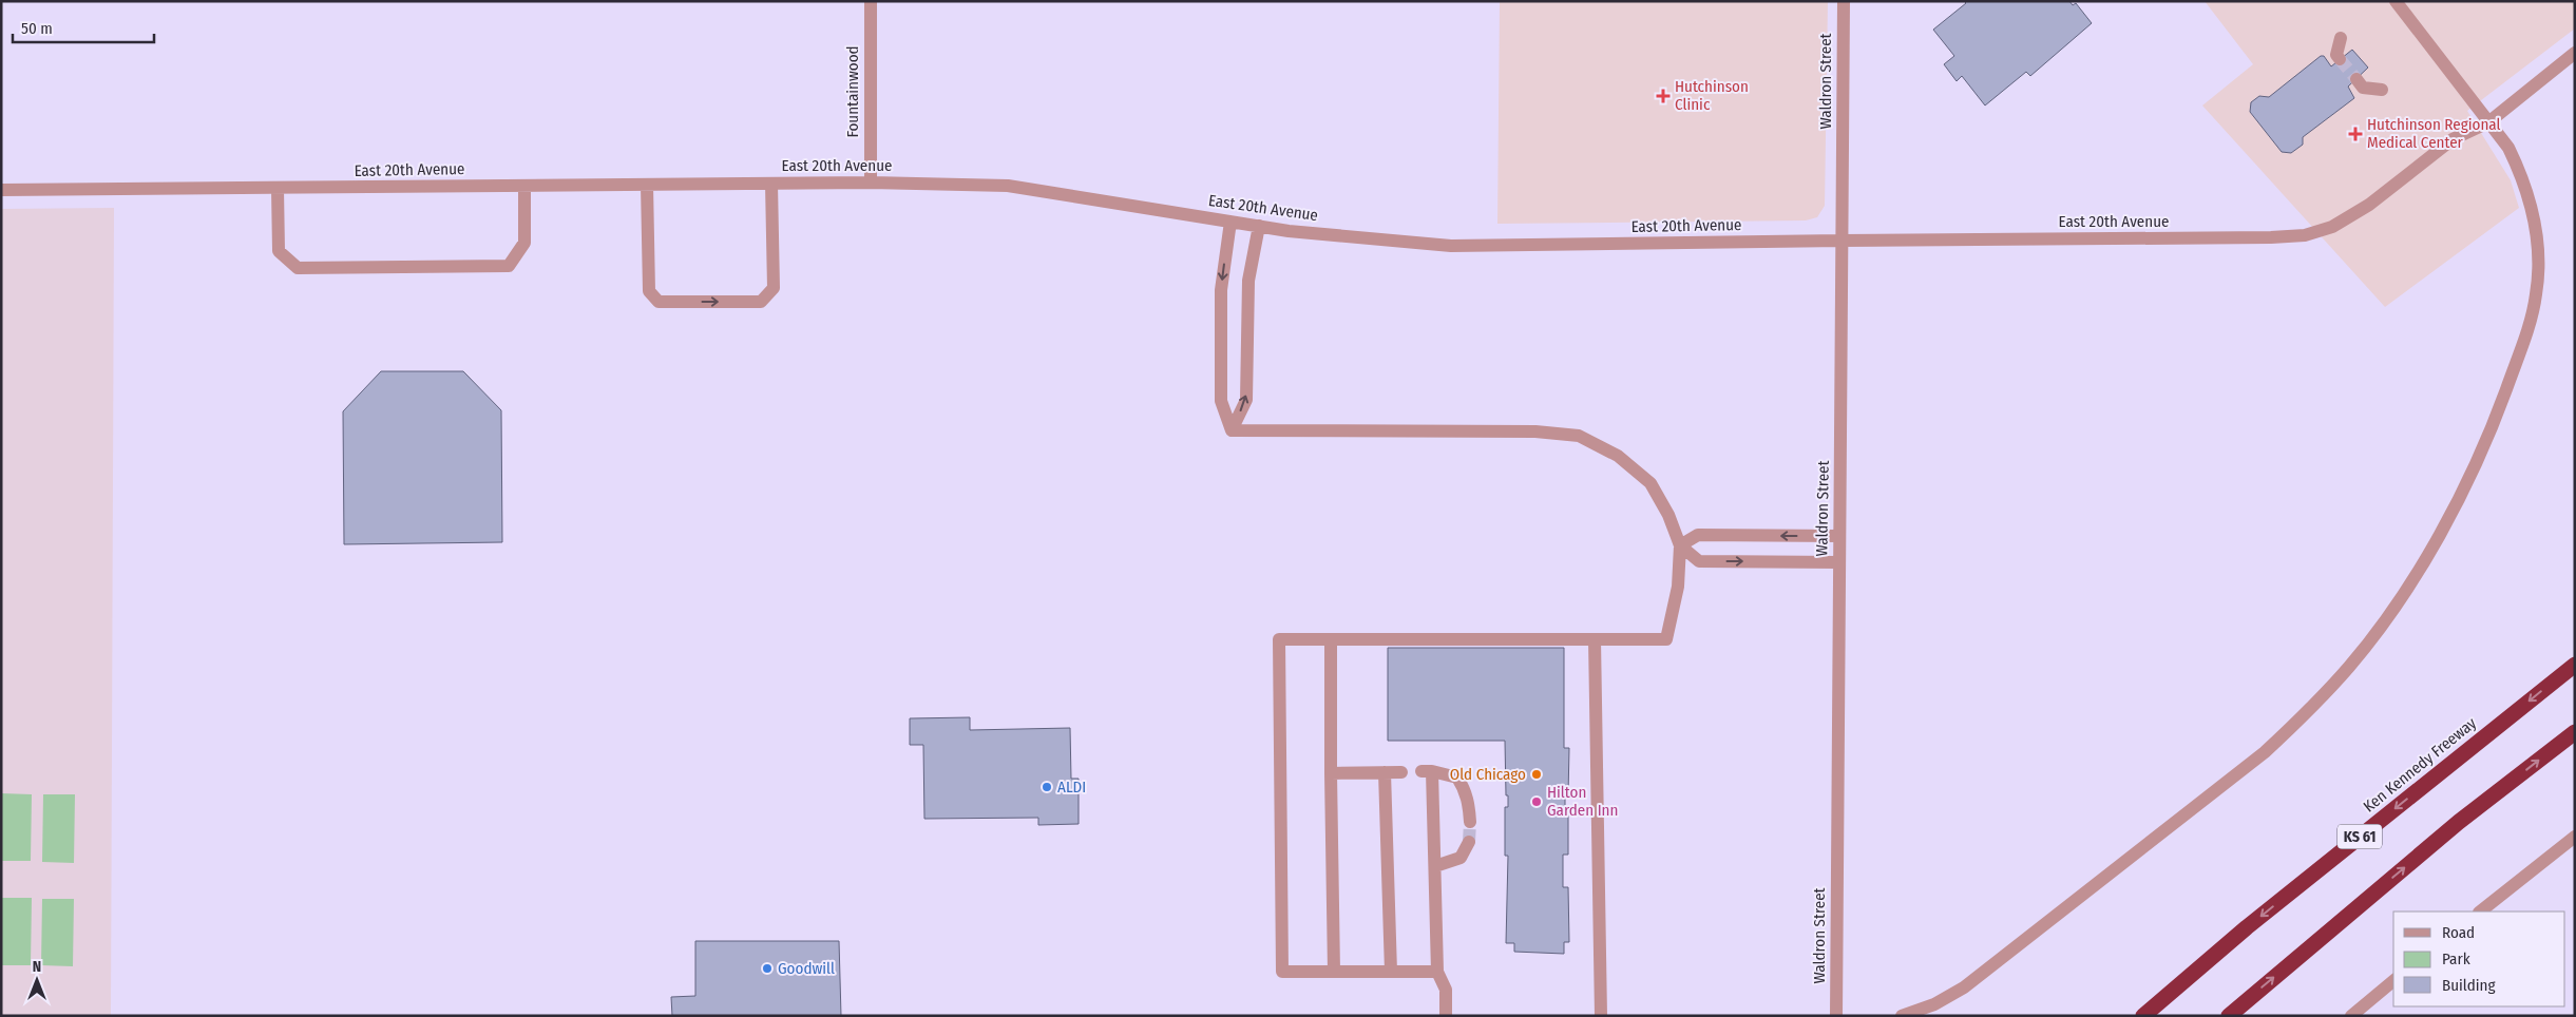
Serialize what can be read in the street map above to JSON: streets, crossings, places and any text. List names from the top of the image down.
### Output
{
  "streets": {
    "highway": ["Ken Kennedy Freeway", "KS 61"],
    "street": ["Waldron Street", "Fountainwood", "East 20th Avenue"]
  },
  "crossings": [
    ["Waldron Street", "East 20th Avenue"],
    ["Fountainwood", "East 20th Avenue"]
  ],
  "places": {
    "health": ["Hutchinson Clinic", "Hutchinson Regional Medical Center"],
    "other": [
      "Old Chicago",
      "ALDI",
      "Hilton Garden Inn",
      "Goodwill"
    ]
  },
  "legend": ["Road", "Park", "Building"],
  "scale_bar": "50 m",
  "north": "top"
}
